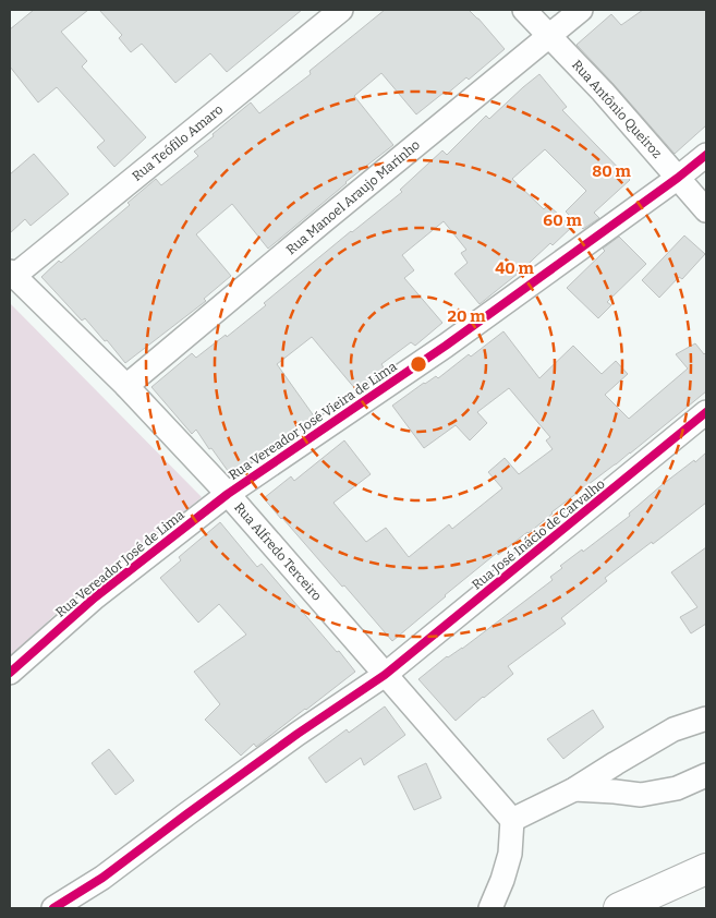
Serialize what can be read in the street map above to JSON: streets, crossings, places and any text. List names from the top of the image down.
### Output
{
  "streets": {
    "street": [
      "Rua Antônio Queiroz",
      "Rua Teófilo Amaro",
      "Rua Manoel Araujo Marinho",
      "Rua Vereador José Vieira de Lima",
      "Rua José Inácio de Carvalho",
      "Rua Alfredo Terceiro",
      "Rua Vereador José de Lima"
    ]
  },
  "crossings": [
    ["Rua Antônio Queiroz", "Rua Manoel Araujo Marinho"],
    ["Rua Antônio Queiroz", "Rua Vereador José Vieira de Lima"],
    ["Rua Teófilo Amaro", "Rua Alfredo Terceiro"],
    ["Rua Manoel Araujo Marinho", "Rua Alfredo Terceiro"],
    ["Rua Vereador José Vieira de Lima", "Rua Alfredo Terceiro"],
    ["Rua Vereador José Vieira de Lima", "Rua Vereador José de Lima"],
    ["Rua José Inácio de Carvalho", "Rua Alfredo Terceiro"],
    ["Rua Alfredo Terceiro", "Rua Vereador José de Lima"]
  ],
  "rings": [
    "80 m",
    "60 m",
    "40 m",
    "20 m"
  ]
}
